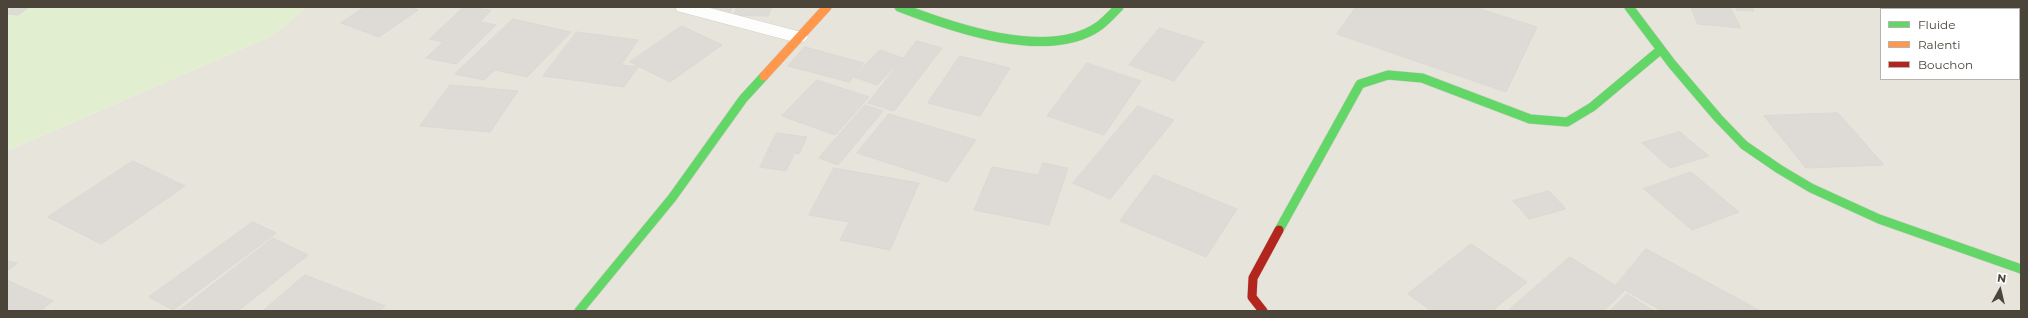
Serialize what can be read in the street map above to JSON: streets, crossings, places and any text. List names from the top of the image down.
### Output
{
  "legend": ["Fluide", "Ralenti", "Bouchon"],
  "north": "top"
}
